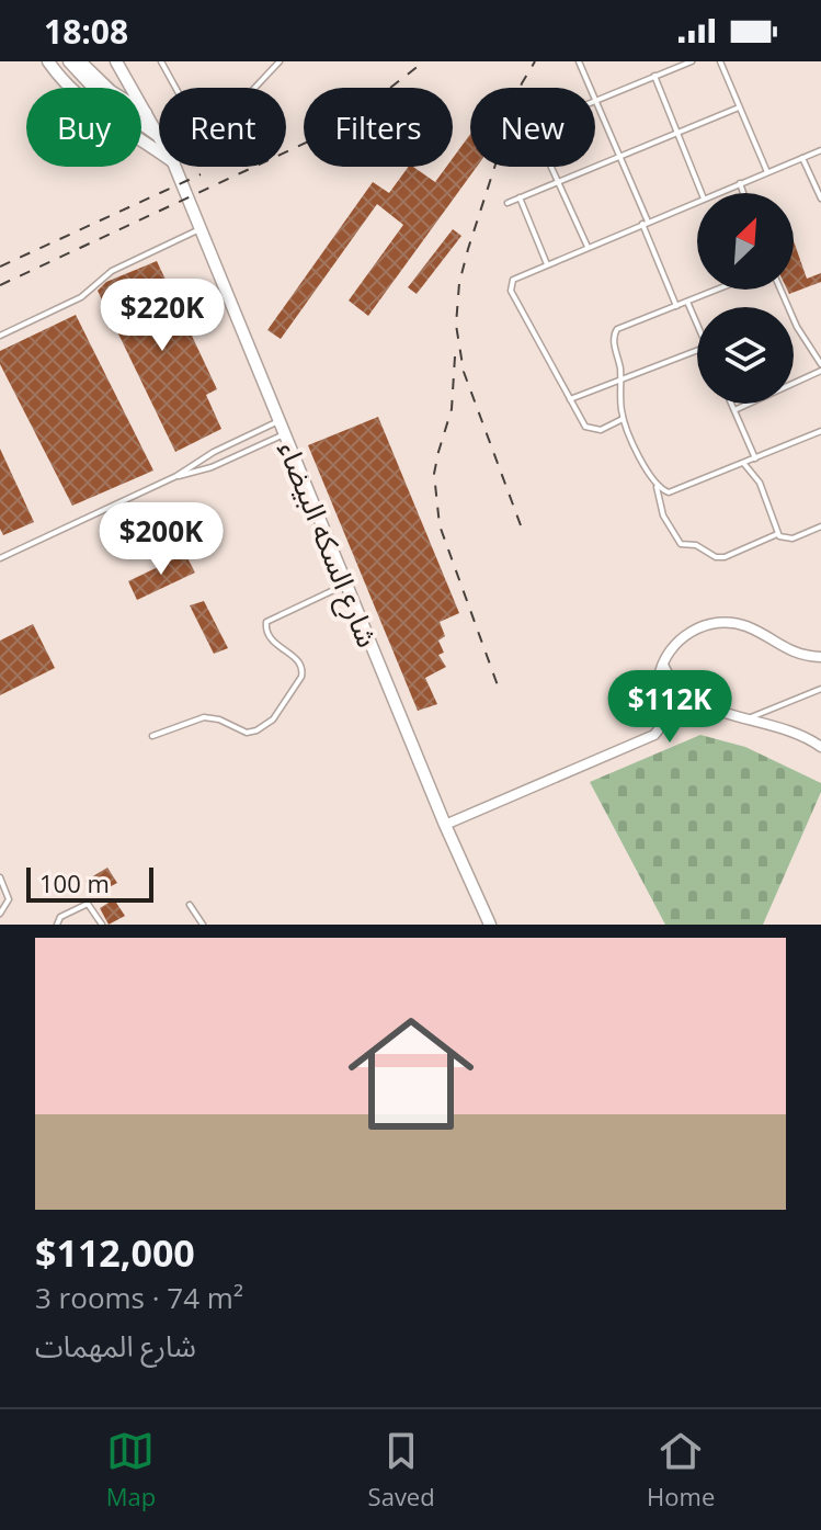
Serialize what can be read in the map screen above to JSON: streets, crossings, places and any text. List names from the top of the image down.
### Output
{
  "streets": {
    "street": ["شارع السكه البيضاء"]
  },
  "scale_bar": "100 m",
  "north": "top right",
  "page": {
    "status": "18:08",
    "chip": [
      "Buy",
      "Rent",
      "Filters",
      "New"
    ],
    "price": ["$220K", "$200K", "$112K"],
    "scale": "100 m",
    "list": [
      {
        "name": "$112,000",
        "note": "3 rooms · 74 m² · شارع المهمات"
      }
    ],
    "tabs": ["Map", "Saved", "Home"]
  }
}
